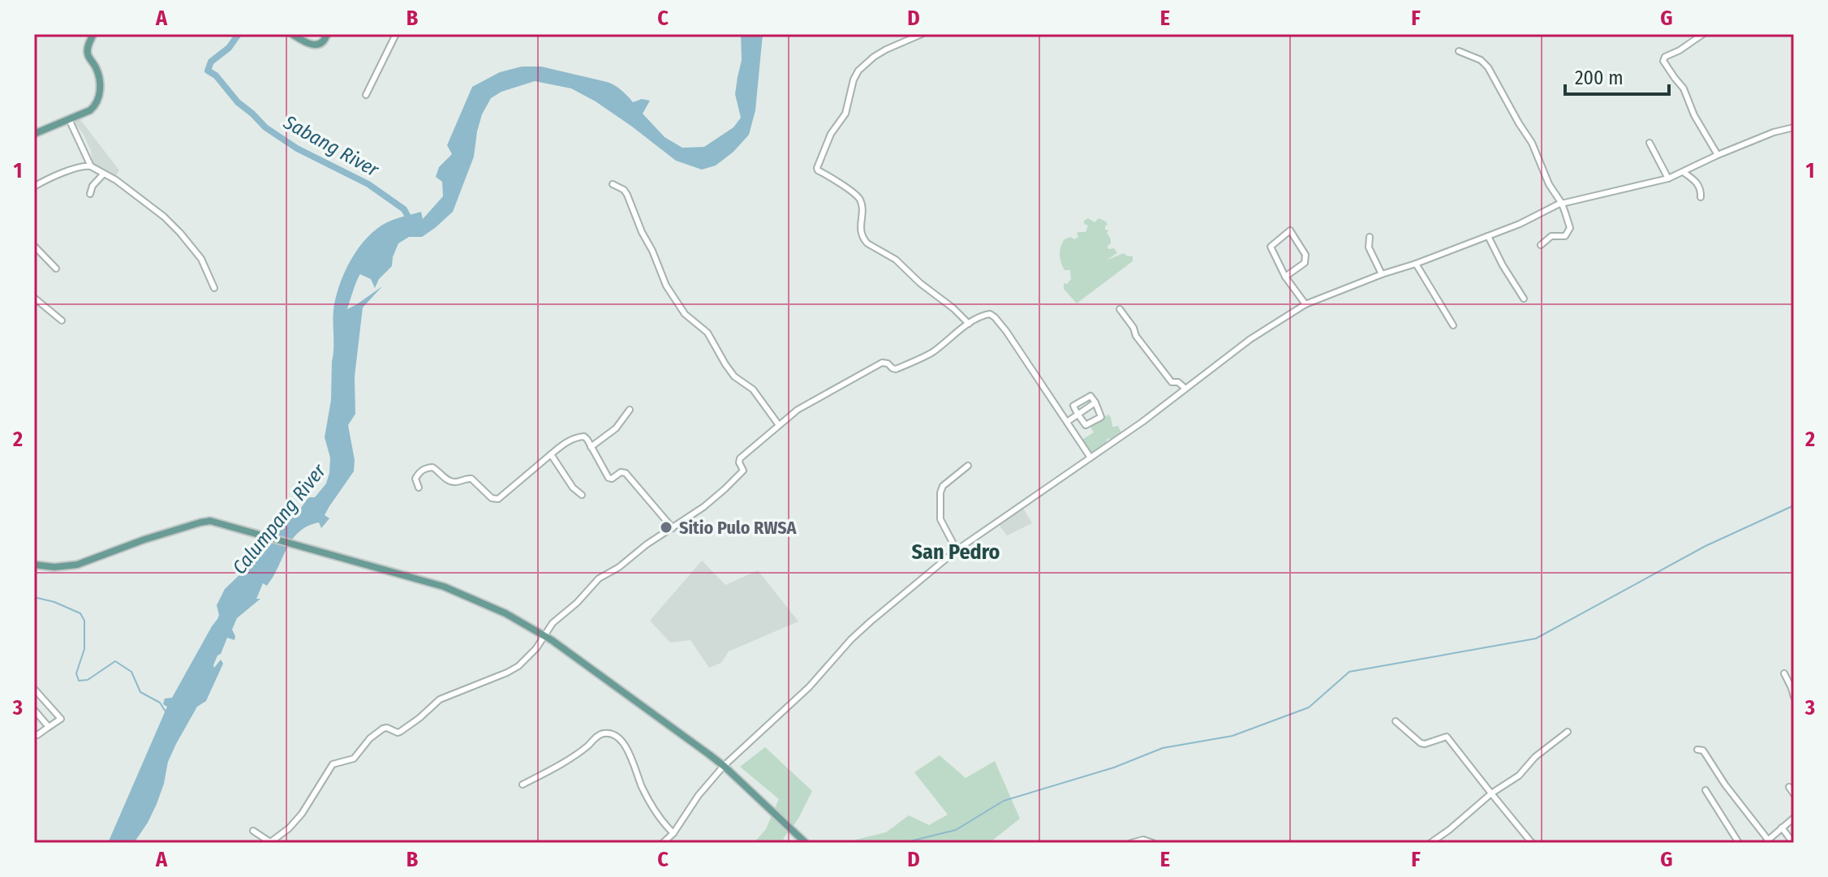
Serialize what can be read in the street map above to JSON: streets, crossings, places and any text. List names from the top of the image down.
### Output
{
  "districts": ["San Pedro"],
  "water": ["Sabang River", "Calumpang River"],
  "places": ["Sitio Pulo RWSA"],
  "scale_bar": "200 m",
  "grid": {
    "columns": [
      "A",
      "B",
      "C",
      "D",
      "E",
      "F",
      "G"
    ],
    "rows": ["1", "2", "3"]
  }
}
